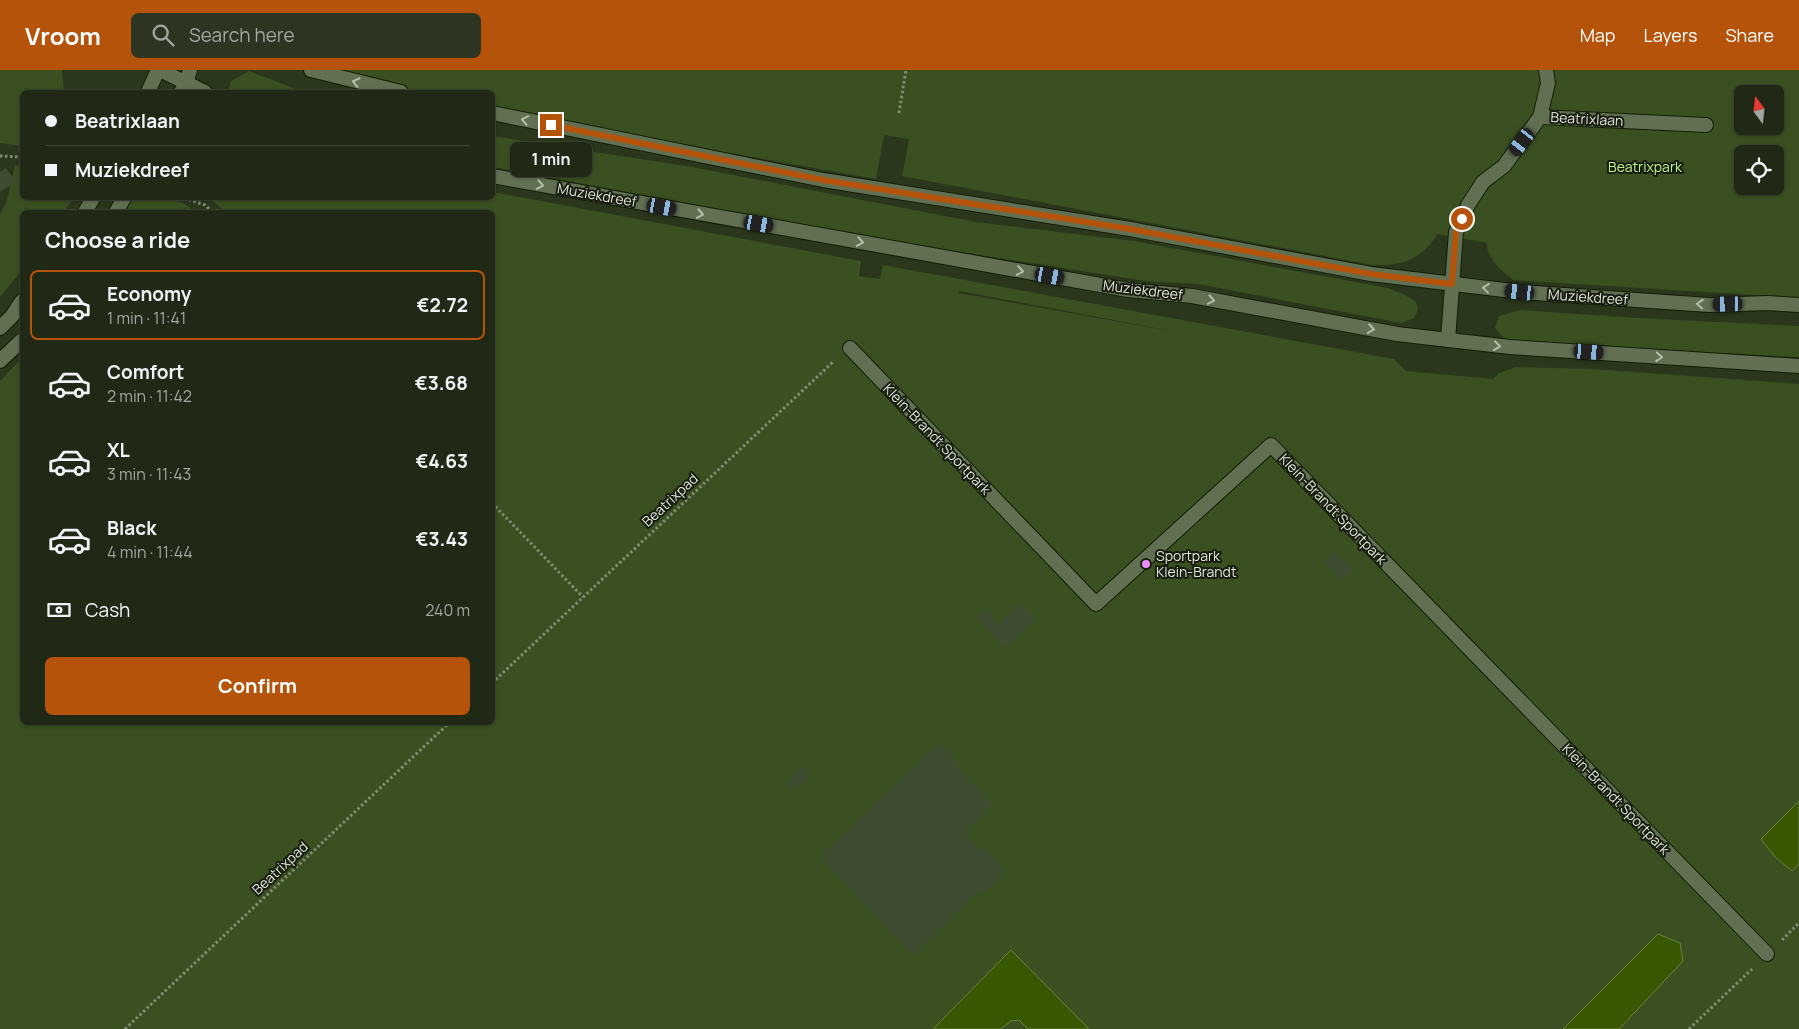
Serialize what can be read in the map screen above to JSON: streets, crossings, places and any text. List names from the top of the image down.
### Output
{
  "streets": {
    "main road": ["Beatrixlaan", "Muziekdreef", "Klein-Brandt Sportpark"],
    "path": ["Beatrixpad"]
  },
  "crossings": [
    ["Beatrixlaan", "Muziekdreef"],
    ["Klein-Brandt Sportpark", "Beatrixpad"]
  ],
  "parks": ["Beatrixpark"],
  "places": ["Sportpark Klein-Brandt"],
  "north": "top",
  "page": {
    "header": "Vroom",
    "search": "Search here",
    "nav": ["Map", "Layers", "Share"],
    "banner": ["Beatrixlaan", "Muziekdreef"],
    "bubble": "1 min",
    "heading": "Choose a ride",
    "list": [
      {
        "name": "Economy",
        "note": "1 min · 11:41",
        "value": "€2.72"
      },
      {
        "name": "Comfort",
        "note": "2 min · 11:42",
        "value": "€3.68"
      },
      {
        "name": "XL",
        "note": "3 min · 11:43",
        "value": "€4.63"
      },
      {
        "name": "Black",
        "note": "4 min · 11:44",
        "value": "€3.43"
      }
    ],
    "pay": ["Cash", "240 m"],
    "buttons": "Confirm"
  }
}
